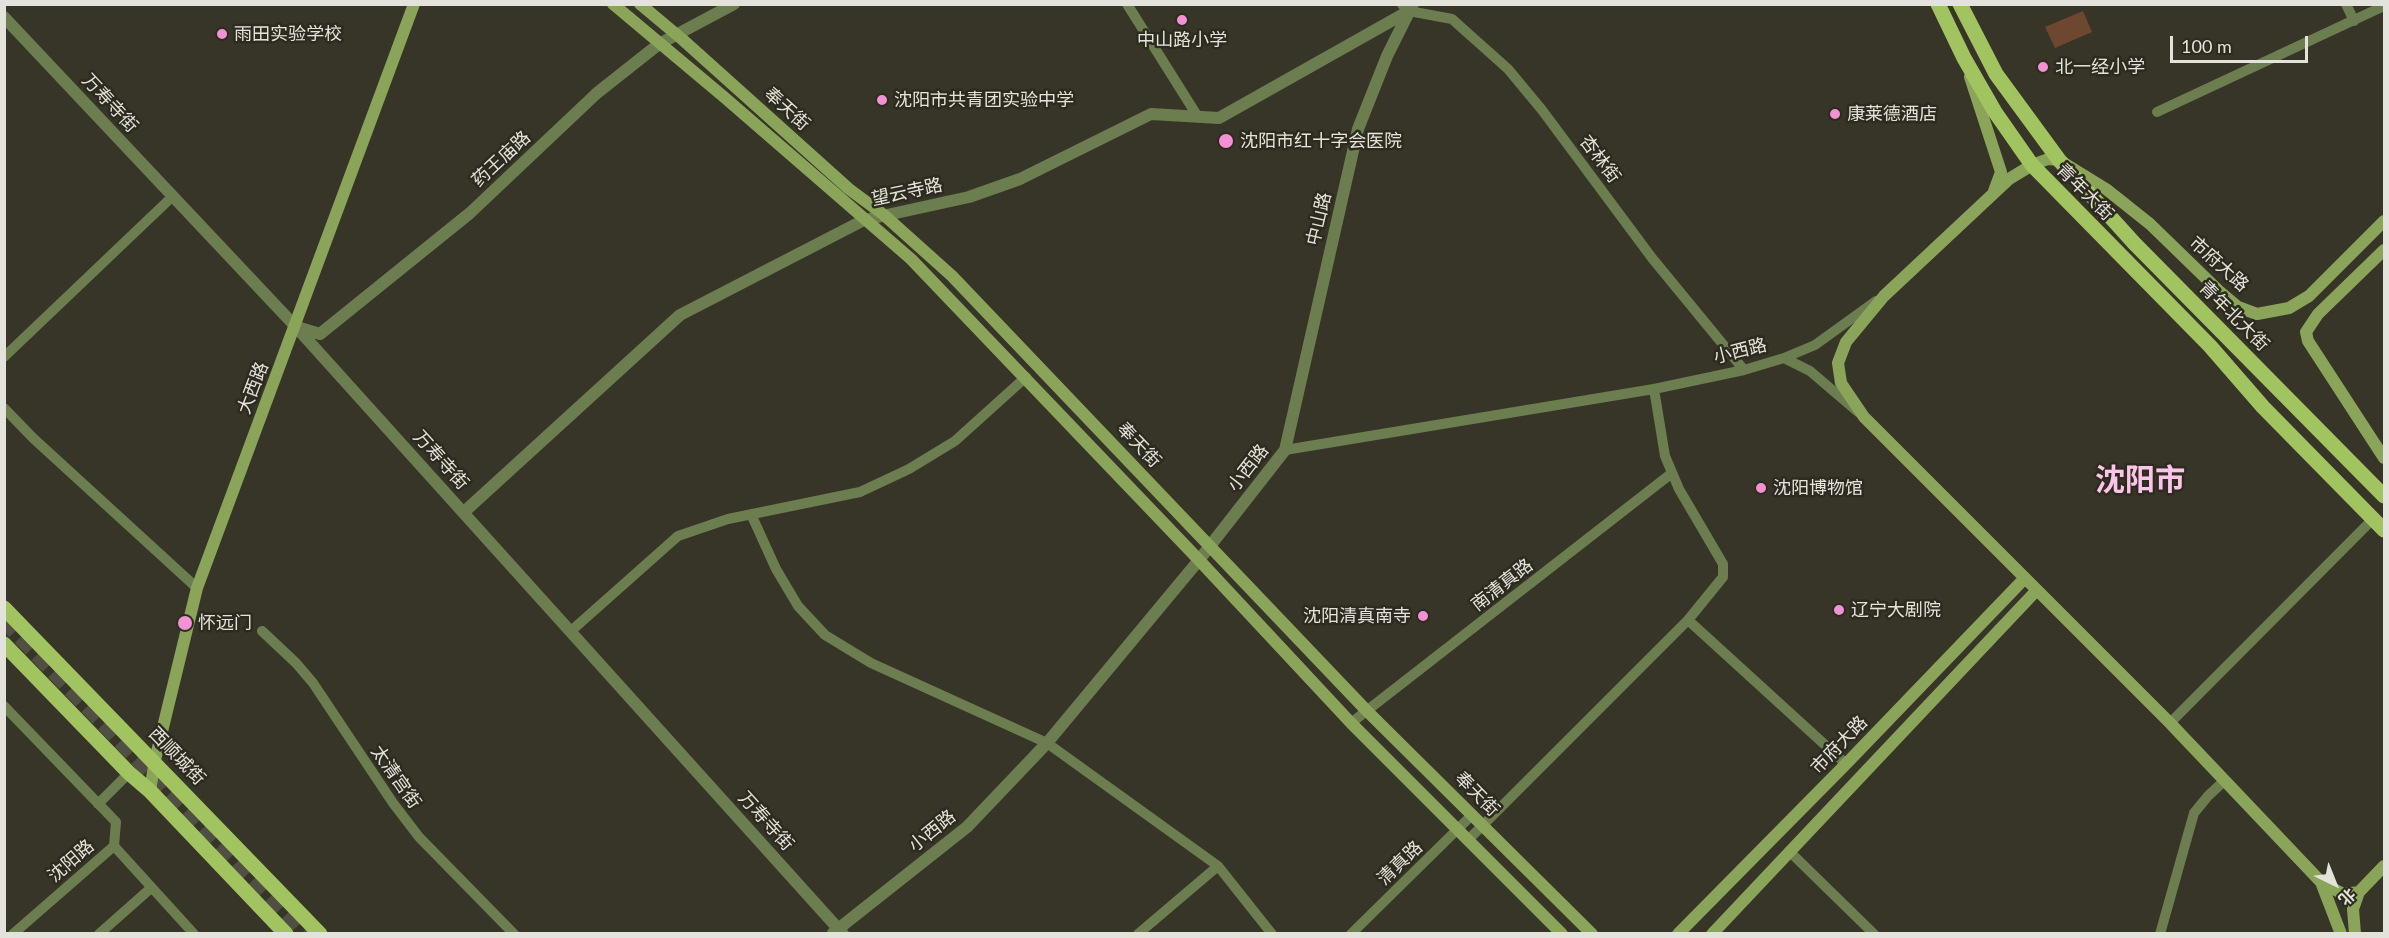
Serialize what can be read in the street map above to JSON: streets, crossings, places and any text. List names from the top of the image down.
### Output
{
  "streets": {
    "main road": [
      "奉天街",
      "青年大街",
      "市府大路",
      "青年北大街",
      "大西路",
      "西顺城街"
    ],
    "street": [
      "万寿寺街",
      "药王庙路",
      "杏林街",
      "望云寺路",
      "中山路",
      "小西路",
      "南清真路",
      "太清宫街",
      "沈阳路",
      "清真路"
    ]
  },
  "crossings": [
    ["万寿寺街", "药王庙路"],
    ["万寿寺街", "望云寺路"],
    ["万寿寺街", "小西路"],
    ["万寿寺街", "大西路"],
    ["奉天街", "药王庙路"],
    ["奉天街", "望云寺路"],
    ["奉天街", "小西路"],
    ["奉天街", "南清真路"],
    ["奉天街", "清真路"],
    ["药王庙路", "大西路"],
    ["杏林街", "望云寺路"],
    ["杏林街", "中山路"],
    ["杏林街", "小西路"],
    ["望云寺路", "中山路"],
    ["青年大街", "市府大路"],
    ["青年大街", "青年北大街"],
    ["中山路", "小西路"],
    ["市府大路", "青年北大街"],
    ["大西路", "西顺城街"]
  ],
  "districts": ["沈阳市"],
  "places": [
    "中山路小学",
    "雨田实验学校",
    "北一经小学",
    "沈阳市共青团实验中学",
    "康莱德酒店",
    "沈阳市红十字会医院",
    "沈阳博物馆",
    "辽宁大剧院",
    "沈阳清真南寺",
    "怀远门"
  ],
  "scale_bar": "100 m",
  "north": "bottom right"
}
